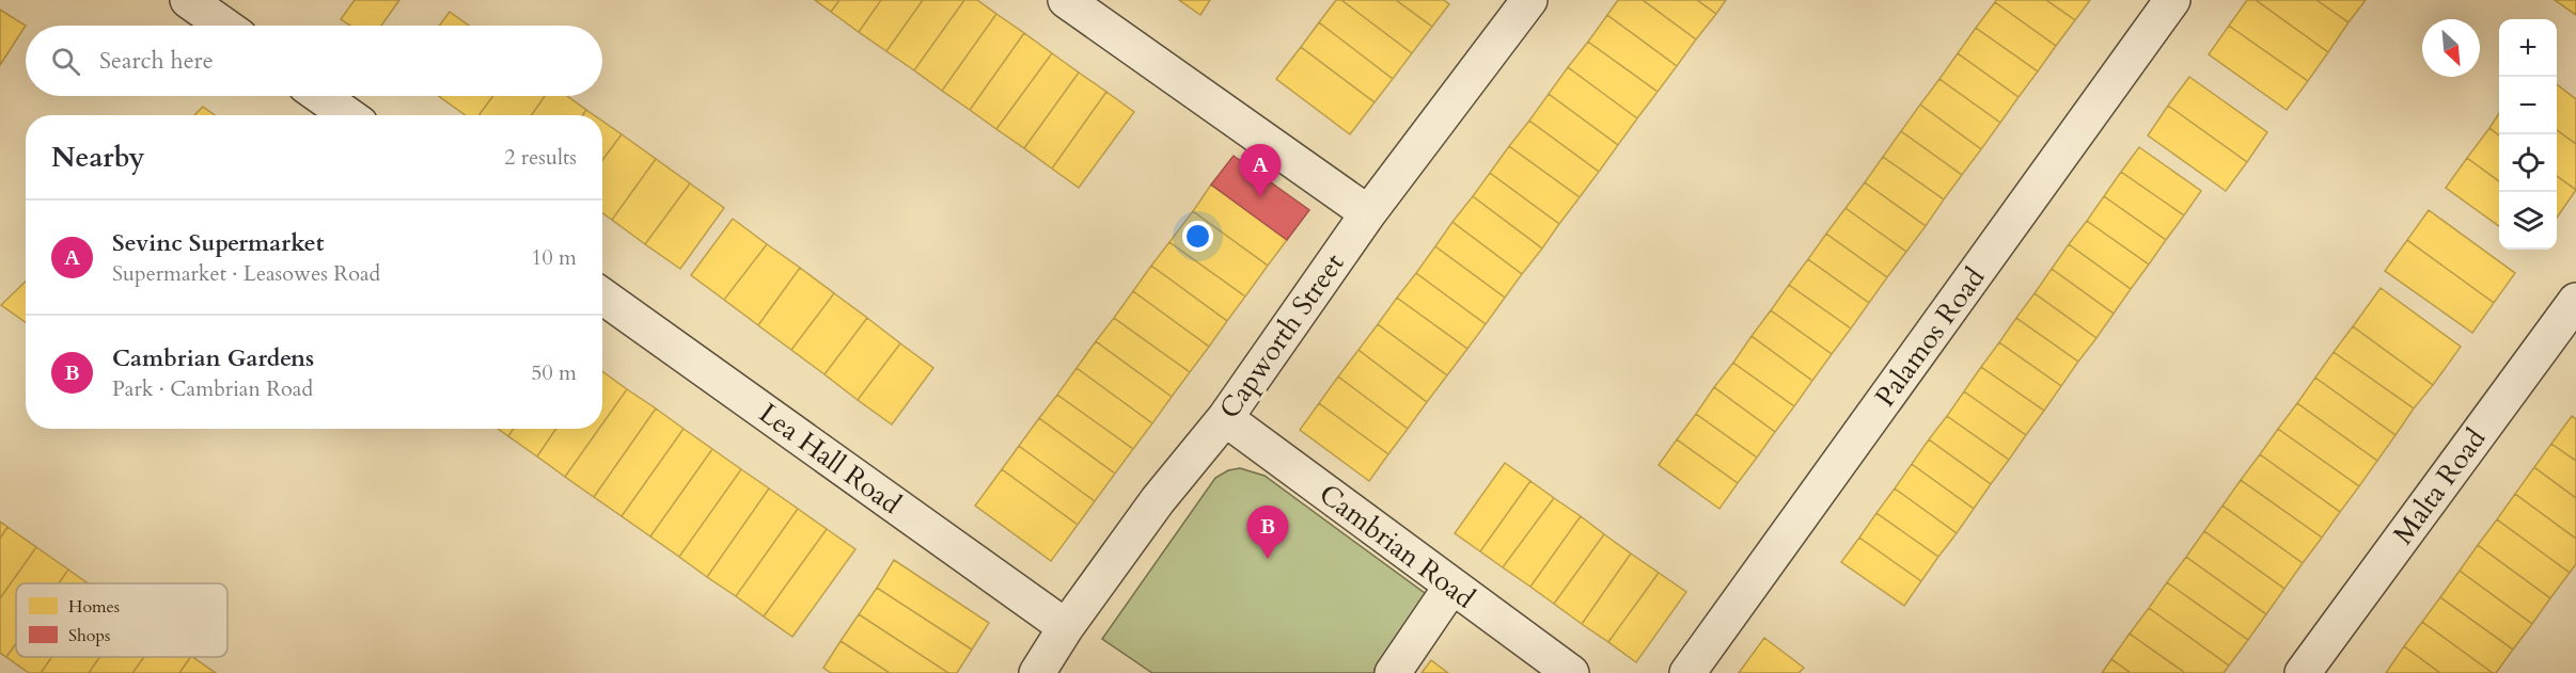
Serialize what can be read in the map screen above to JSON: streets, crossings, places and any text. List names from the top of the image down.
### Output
{
  "streets": {
    "street": [
      "Capworth Street",
      "Palamos Road",
      "Lea Hall Road",
      "Malta Road",
      "Cambrian Road"
    ]
  },
  "crossings": [
    ["Capworth Street", "Lea Hall Road"],
    ["Capworth Street", "Cambrian Road"]
  ],
  "legend": ["Homes", "Shops"],
  "north": "bottom right",
  "page": {
    "map_buttons": ["+", "−"],
    "search": "Search here",
    "heading": ["Nearby", "2 results"],
    "pins": ["A", "B"],
    "list": [
      {
        "mark": "A",
        "name": "Sevinc Supermarket",
        "note": "Supermarket · Leasowes Road",
        "value": "10 m"
      },
      {
        "mark": "B",
        "name": "Cambrian Gardens",
        "note": "Park · Cambrian Road",
        "value": "50 m"
      }
    ]
  }
}
